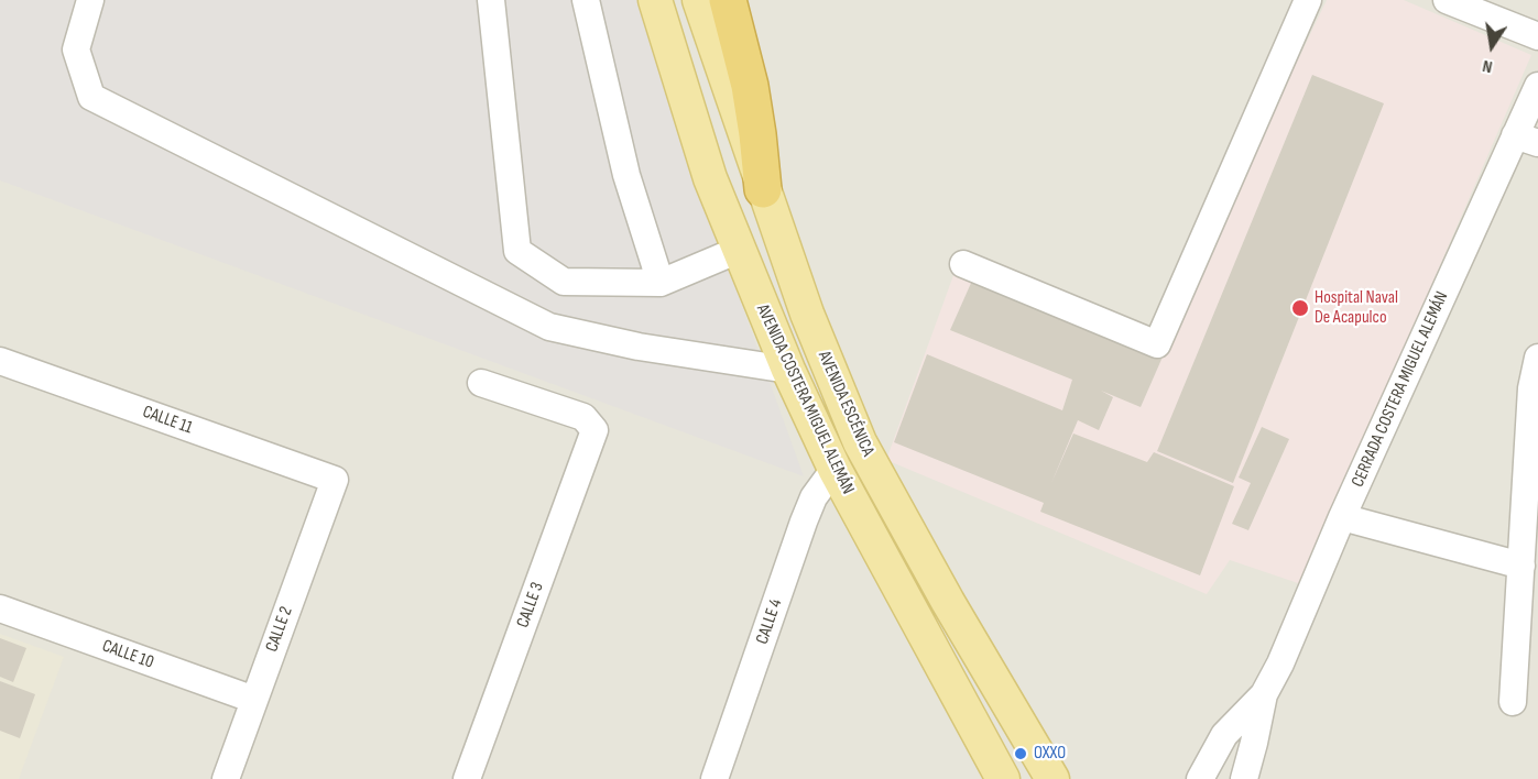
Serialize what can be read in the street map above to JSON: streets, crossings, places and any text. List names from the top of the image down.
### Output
{
  "streets": {
    "main road": ["AVENIDA COSTERA MIGUEL ALEMÁN", "AVENIDA ESCÉNICA"],
    "street": [
      "CERRADA COSTERA MIGUEL ALEMÁN",
      "CALLE 11",
      "CALLE 3",
      "CALLE 4",
      "CALLE 2",
      "CALLE 10"
    ]
  },
  "crossings": [
    ["AVENIDA COSTERA MIGUEL ALEMÁN", "CALLE 4"],
    ["CALLE 11", "CALLE 2"],
    ["CALLE 2", "CALLE 10"]
  ],
  "places": ["Hospital Naval De Acapulco", "OXXO"],
  "north": "bottom"
}
